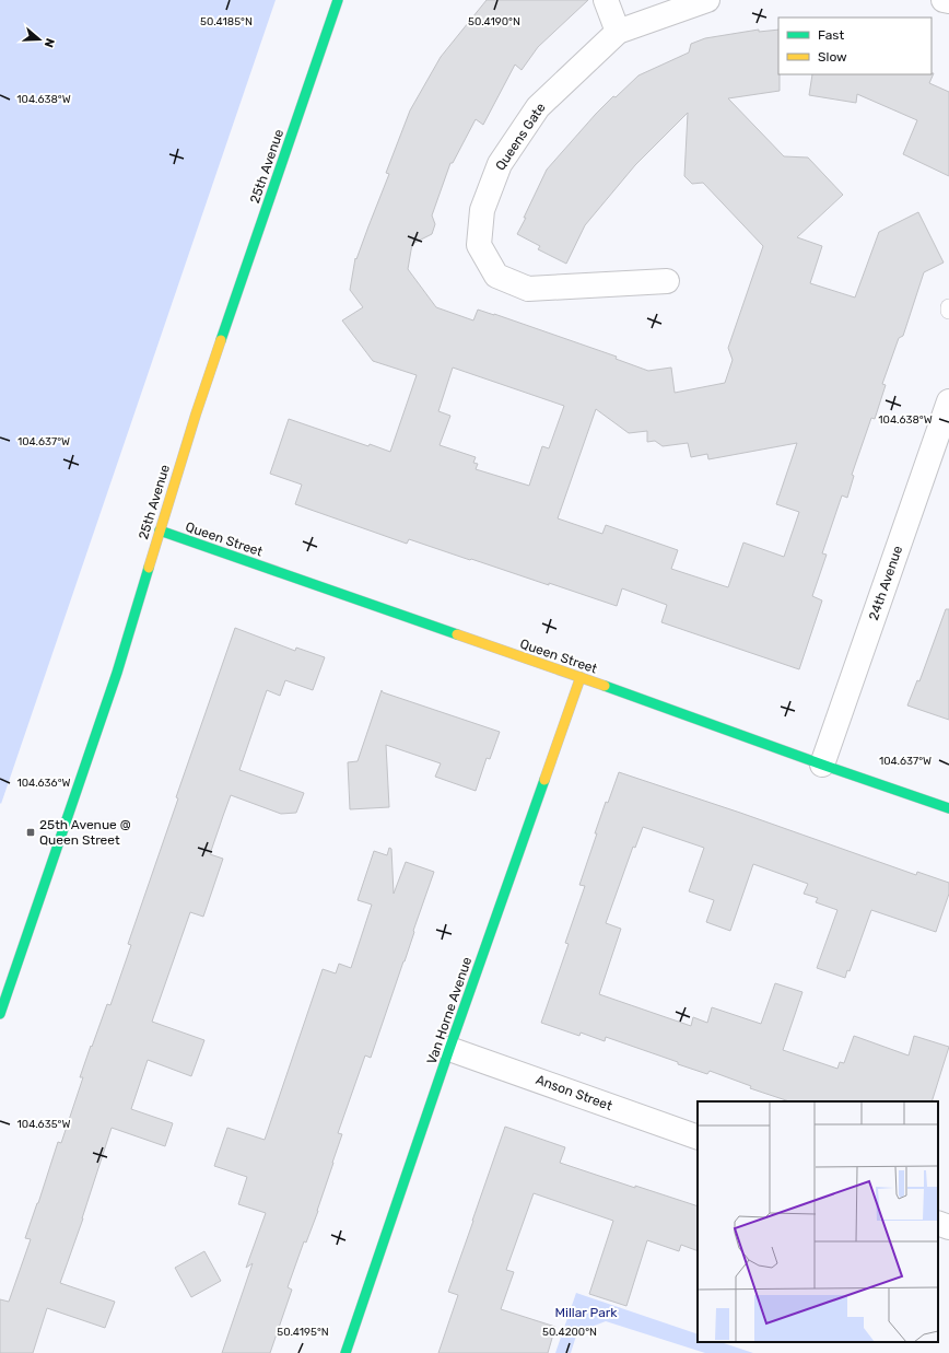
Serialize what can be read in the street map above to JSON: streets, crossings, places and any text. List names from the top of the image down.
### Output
{
  "streets": {
    "street": [
      "Queens Gate",
      "25th Avenue",
      "Queen Street",
      "24th Avenue",
      "Van Horne Avenue",
      "Anson Street"
    ]
  },
  "crossings": [
    ["25th Avenue", "Queen Street"],
    ["Queen Street", "24th Avenue"],
    ["Queen Street", "Van Horne Avenue"],
    ["Van Horne Avenue", "Anson Street"]
  ],
  "parks": ["Millar Park"],
  "places": {
    "transit": ["25th Avenue @ Queen Street"]
  },
  "legend": ["Fast", "Slow"],
  "north": "right",
  "coordinates": [
    "50.4185°N",
    "50.4190°N",
    "104.638°W",
    "104.637°W",
    "104.636°W",
    "104.635°W",
    "50.4195°N",
    "50.4200°N"
  ]
}
